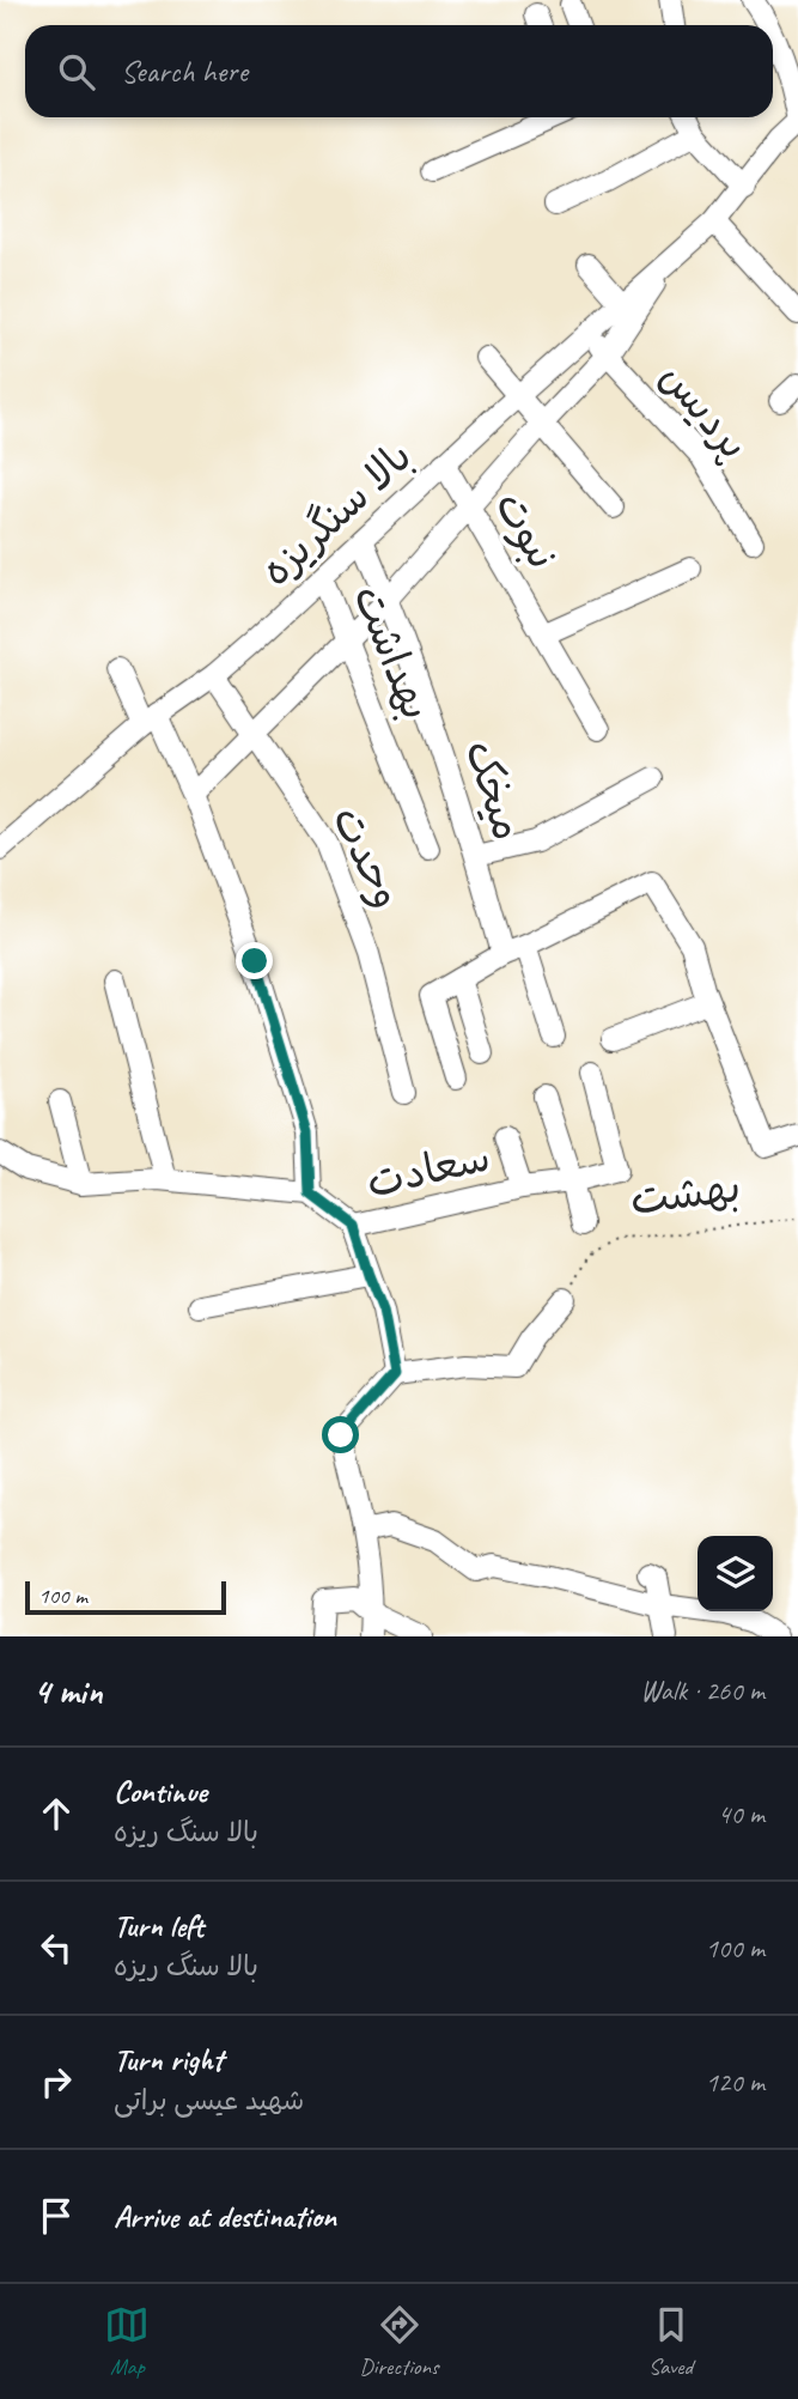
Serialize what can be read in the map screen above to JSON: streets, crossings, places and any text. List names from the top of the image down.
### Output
{
  "streets": {
    "street": [
      "پردیس",
      "بالا سنگریزه",
      "نبوت",
      "بهداشت",
      "میخک",
      "وحدت",
      "سعادت"
    ],
    "path": ["بهشت"]
  },
  "crossings": [
    ["پردیس", "بالا سنگریزه"],
    ["بالا سنگریزه", "نبوت"],
    ["بالا سنگریزه", "بهداشت"],
    ["بالا سنگریزه", "میخک"],
    ["بالا سنگریزه", "وحدت"]
  ],
  "scale_bar": "100 m",
  "page": {
    "search": "Search here",
    "scale": "100 m",
    "heading": ["4 min", "Walk · 260 m"],
    "list": [
      ["Continue", "بالا سنگ ریزه", "40 m"],
      ["Turn left", "بالا سنگ ریزه", "100 m"],
      ["Turn right", "شهید عیسی براتی", "120 m"],
      "Arrive at destination"
    ],
    "nav": ["Map", "Directions", "Saved"]
  }
}
